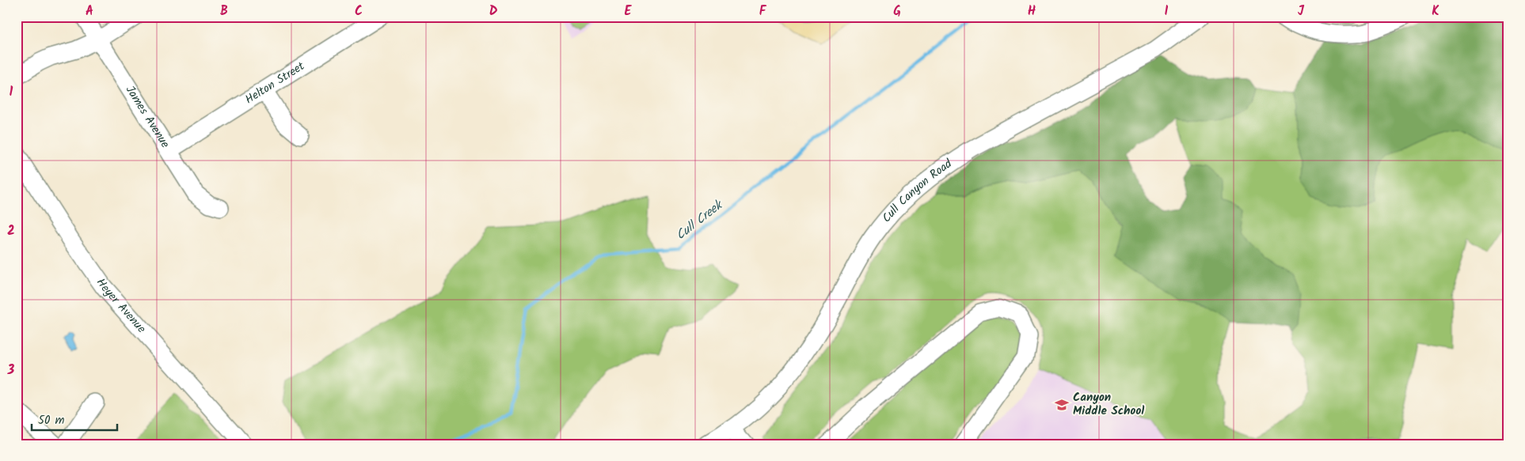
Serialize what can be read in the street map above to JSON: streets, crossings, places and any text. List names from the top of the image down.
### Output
{
  "streets": {
    "street": [
      "Helton Street",
      "James Avenue",
      "Cull Canyon Road",
      "Heyer Avenue"
    ]
  },
  "crossings": [
    ["Helton Street", "James Avenue"]
  ],
  "water": ["Cull Creek"],
  "places": {
    "school or university": ["Canyon Middle School"]
  },
  "scale_bar": "50 m",
  "grid": {
    "columns": [
      "A",
      "B",
      "C",
      "D",
      "E",
      "F",
      "G",
      "H",
      "I",
      "J",
      "K"
    ],
    "rows": ["1", "2", "3"]
  }
}
